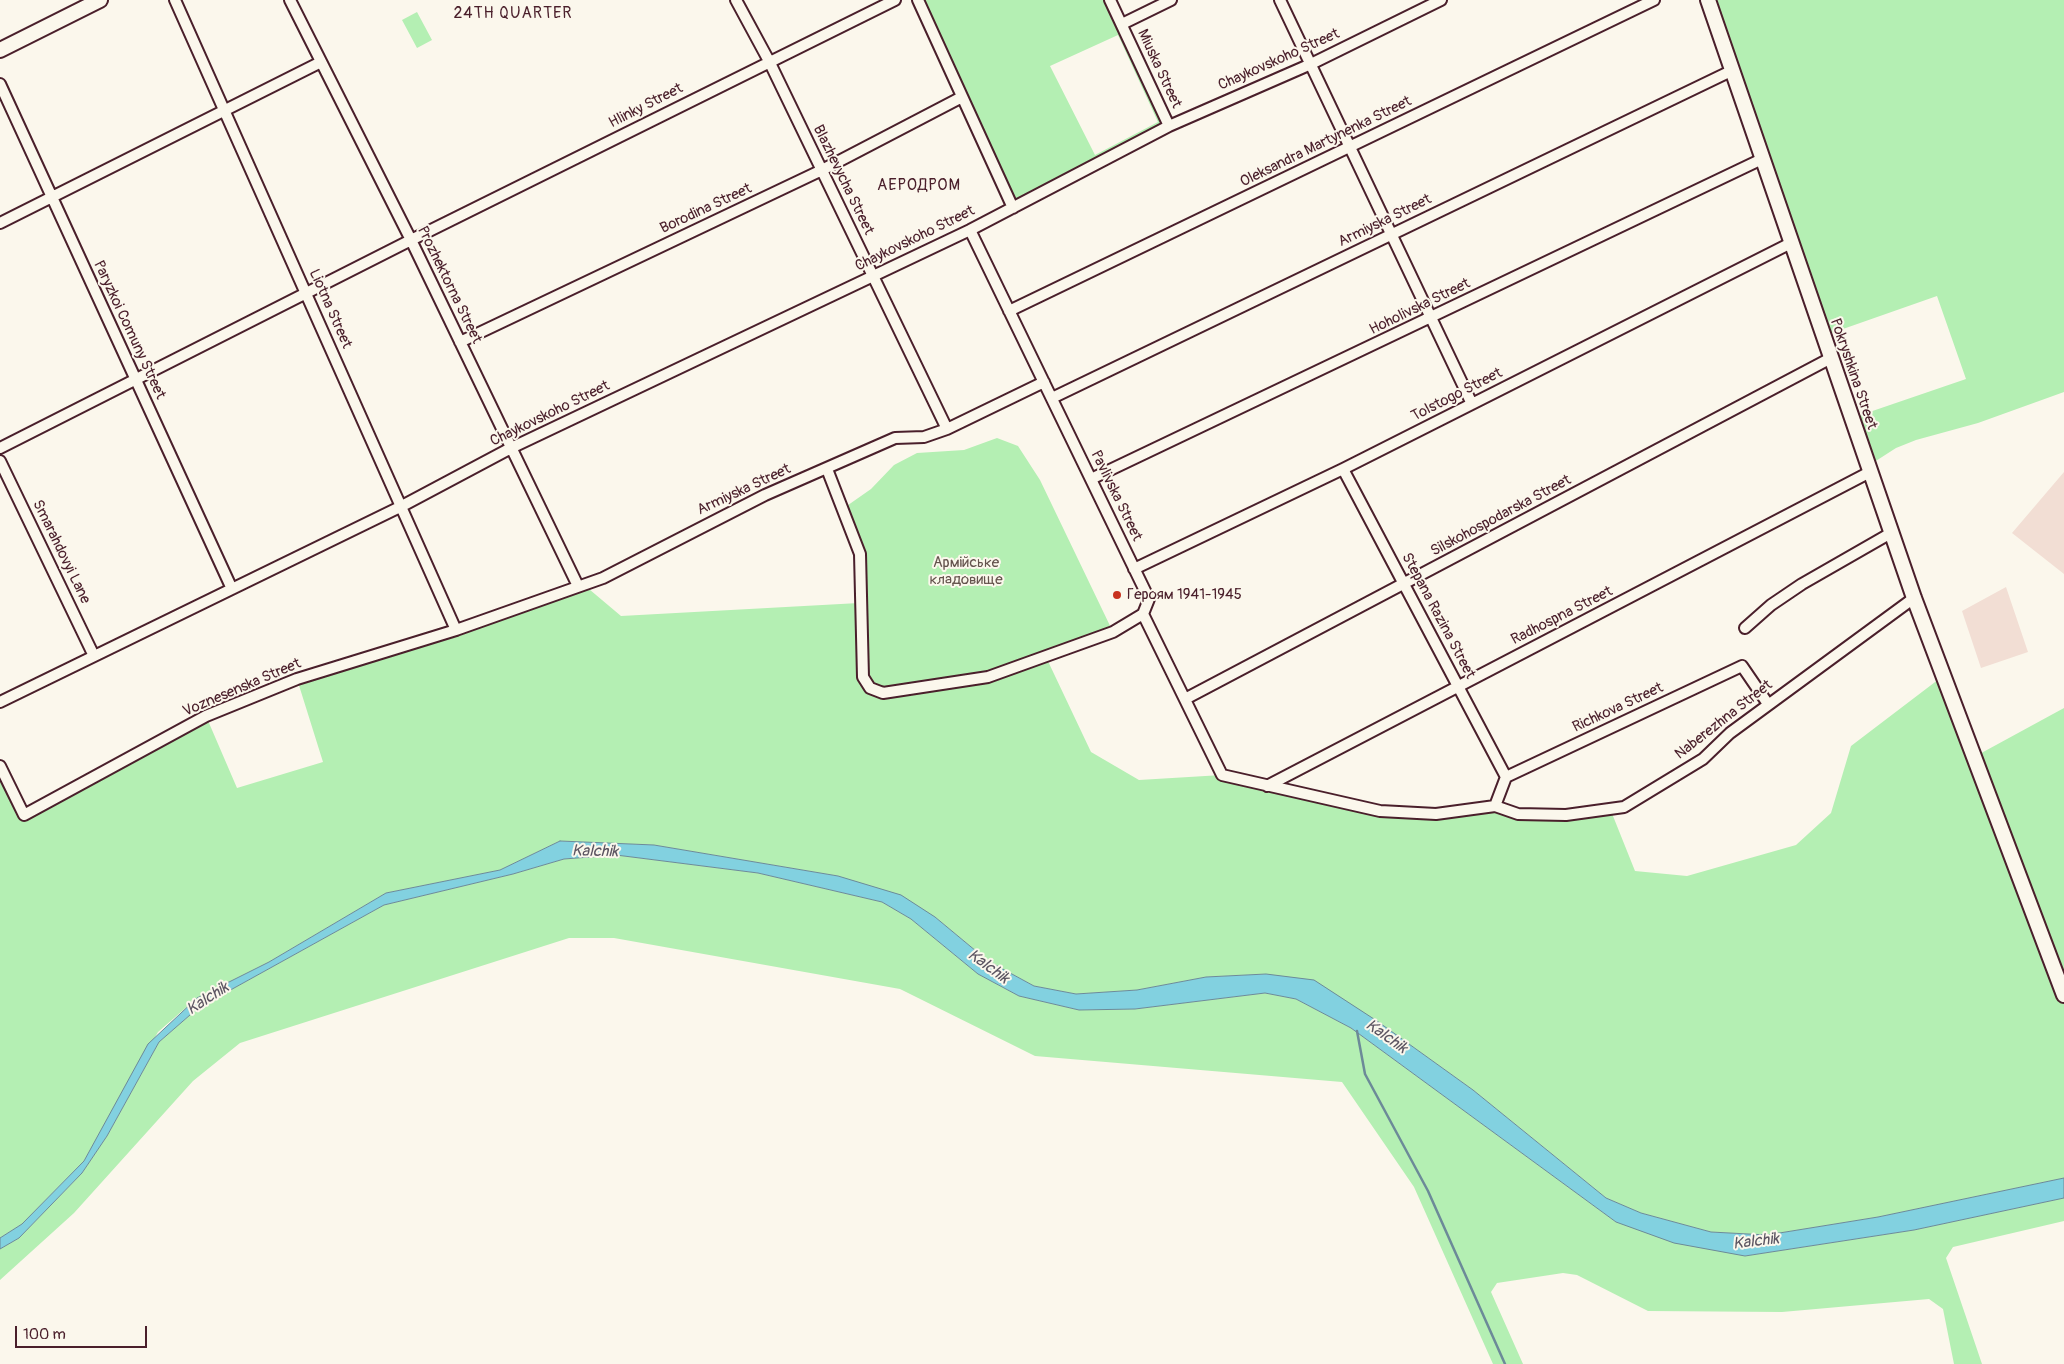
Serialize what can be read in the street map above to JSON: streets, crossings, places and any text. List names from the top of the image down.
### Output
{
  "streets": {
    "street": [
      "Chaykovskoho Street",
      "Miuska Street",
      "Hlinky Street",
      "Oleksandra Martynenka Street",
      "Blazhevycha Street",
      "Borodina Street",
      "Armiyska Street",
      "Prozhektorna Street",
      "Hoholivska Street",
      "Liotna Street",
      "Paryzkoi Comuny Street",
      "Pokryshkina Street",
      "Tolstogo Street",
      "Pavlivska Street",
      "Silskohospodarska Street",
      "Smarahdovyi Lane",
      "Stepana Razina Street",
      "Radhospna Street",
      "Voznesenska Street",
      "Richkova Street",
      "Naberezhna Street"
    ]
  },
  "crossings": [
    ["Chaykovskoho Street", "Miuska Street"],
    ["Chaykovskoho Street", "Blazhevycha Street"],
    ["Chaykovskoho Street", "Prozhektorna Street"],
    ["Chaykovskoho Street", "Liotna Street"],
    ["Chaykovskoho Street", "Pavlivska Street"],
    ["Hlinky Street", "Blazhevycha Street"],
    ["Hlinky Street", "Prozhektorna Street"],
    ["Hlinky Street", "Liotna Street"],
    ["Hlinky Street", "Paryzkoi Comuny Street"],
    ["Oleksandra Martynenka Street", "Pavlivska Street"],
    ["Blazhevycha Street", "Borodina Street"],
    ["Blazhevycha Street", "Armiyska Street"],
    ["Borodina Street", "Prozhektorna Street"],
    ["Armiyska Street", "Prozhektorna Street"],
    ["Armiyska Street", "Liotna Street"],
    ["Armiyska Street", "Pokryshkina Street"],
    ["Armiyska Street", "Pavlivska Street"],
    ["Armiyska Street", "Voznesenska Street"],
    ["Hoholivska Street", "Pokryshkina Street"],
    ["Hoholivska Street", "Pavlivska Street"],
    ["Liotna Street", "Voznesenska Street"],
    ["Pokryshkina Street", "Tolstogo Street"],
    ["Pokryshkina Street", "Silskohospodarska Street"],
    ["Pokryshkina Street", "Radhospna Street"],
    ["Pokryshkina Street", "Naberezhna Street"],
    ["Tolstogo Street", "Pavlivska Street"],
    ["Tolstogo Street", "Stepana Razina Street"],
    ["Silskohospodarska Street", "Stepana Razina Street"],
    ["Stepana Razina Street", "Radhospna Street"],
    ["Stepana Razina Street", "Richkova Street"],
    ["Radhospna Street", "Naberezhna Street"],
    ["Richkova Street", "Naberezhna Street"]
  ],
  "districts": ["24TH QUARTER", "АЕРОДРОМ"],
  "water": ["Kalchik"],
  "parks": ["Армійське кладовище"],
  "places": ["Героям 1941-1945"],
  "scale_bar": "100 m"
}
